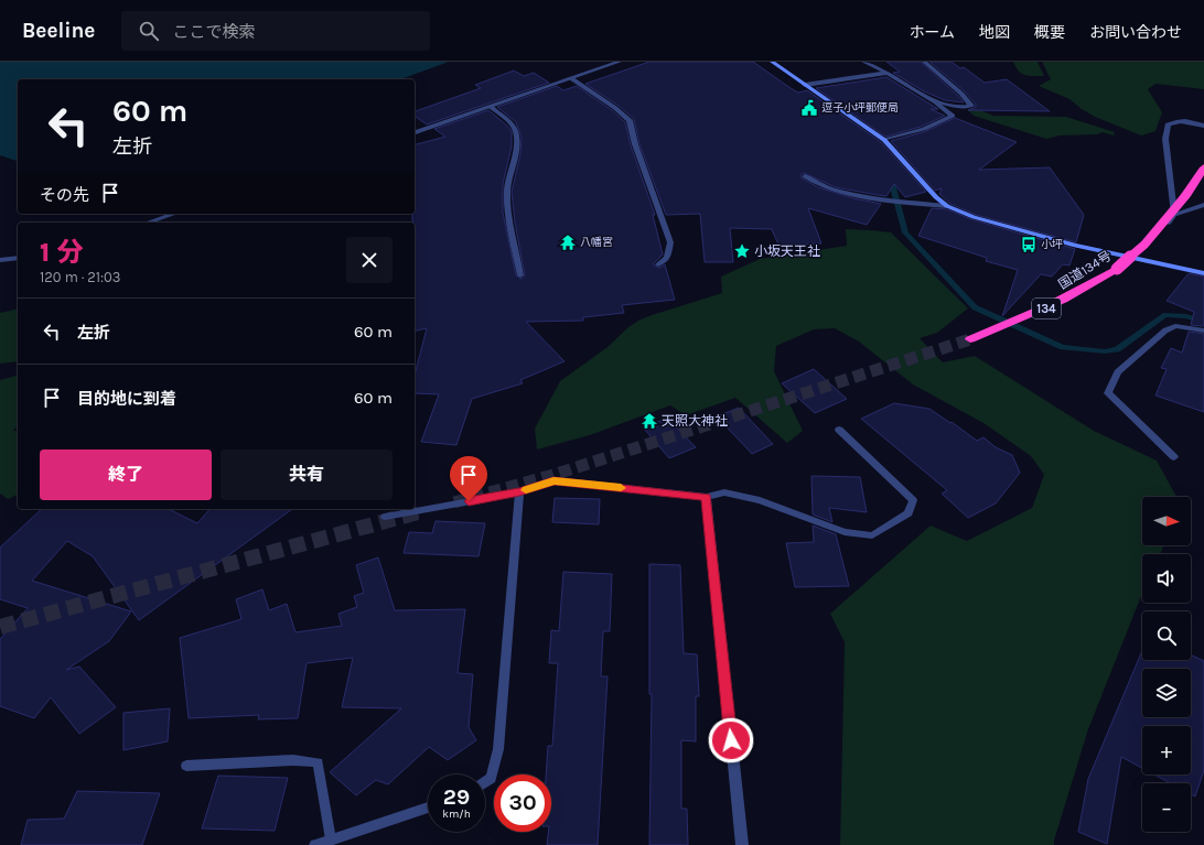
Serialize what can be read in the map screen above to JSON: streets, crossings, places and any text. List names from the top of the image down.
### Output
{
  "streets": {
    "highway": ["国道134号", "134"]
  },
  "places": {
    "public building": ["逗子小坪郵便局"],
    "temple": ["八幡宮", "天照大神社"],
    "bus stop": ["小坪"],
    "place": ["小坂天王社"]
  },
  "north": "right",
  "page": {
    "header": "Beeline",
    "search": "ここで検索",
    "nav": [
      "ホーム",
      "地図",
      "概要",
      "お問い合わせ"
    ],
    "turn": ["60 m", "左折"],
    "then": "その先",
    "heading": ["1 分", "120 m · 21:03"],
    "list": [
      {
        "name": "左折",
        "value": "60 m"
      },
      {
        "name": "目的地に到着",
        "value": "60 m"
      }
    ],
    "buttons": ["終了", "共有"],
    "map_buttons": ["+", "−"],
    "speed": "29 km/h",
    "limit": "30"
  }
}
